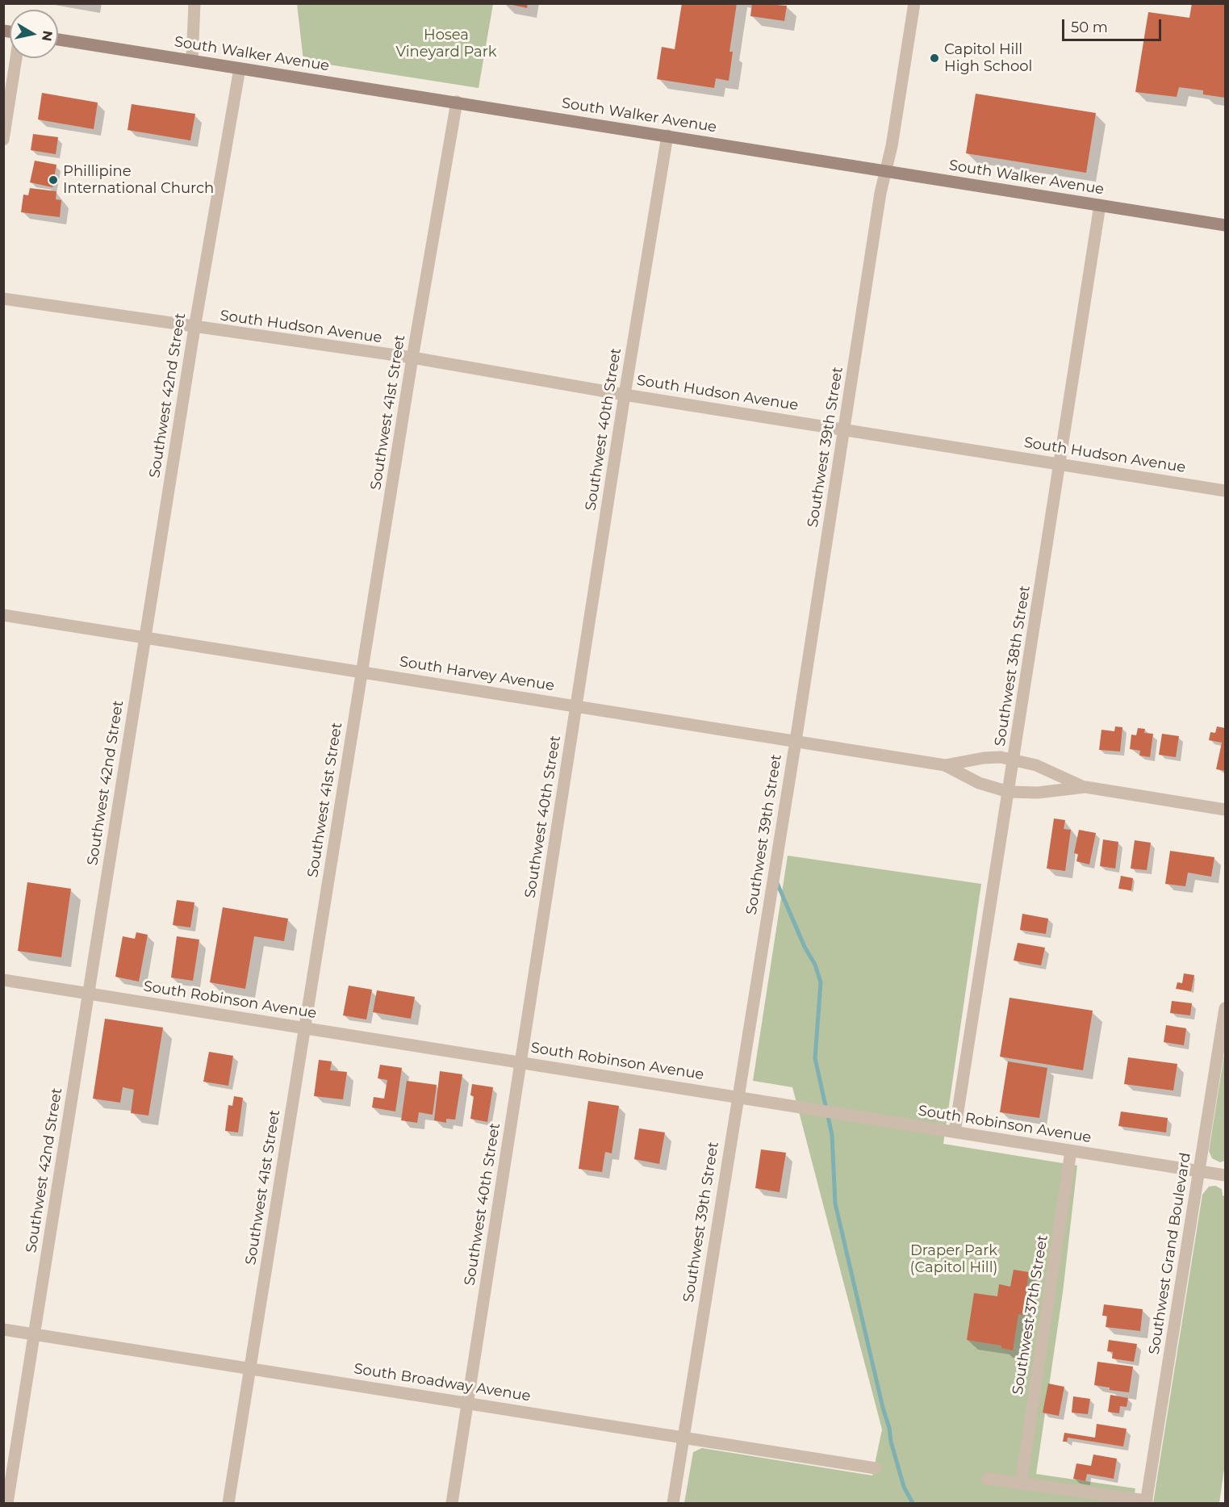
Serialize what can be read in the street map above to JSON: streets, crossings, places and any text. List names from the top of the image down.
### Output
{
  "streets": {
    "main road": ["South Walker Avenue"],
    "street": [
      "South Hudson Avenue",
      "Southwest 42nd Street",
      "Southwest 41st Street",
      "Southwest 40th Street",
      "Southwest 39th Street",
      "Southwest 38th Street",
      "South Harvey Avenue",
      "South Robinson Avenue",
      "Southwest Grand Boulevard",
      "Southwest 37th Street",
      "South Broadway Avenue"
    ]
  },
  "crossings": [
    ["South Walker Avenue", "Southwest 42nd Street"],
    ["South Walker Avenue", "Southwest 41st Street"],
    ["South Walker Avenue", "Southwest 40th Street"],
    ["South Walker Avenue", "Southwest 39th Street"],
    ["South Walker Avenue", "Southwest 38th Street"],
    ["South Hudson Avenue", "Southwest 42nd Street"],
    ["South Hudson Avenue", "Southwest 41st Street"],
    ["South Hudson Avenue", "Southwest 40th Street"],
    ["South Hudson Avenue", "Southwest 39th Street"],
    ["South Hudson Avenue", "Southwest 38th Street"],
    ["Southwest 42nd Street", "South Harvey Avenue"],
    ["Southwest 42nd Street", "South Robinson Avenue"],
    ["Southwest 42nd Street", "South Broadway Avenue"],
    ["Southwest 41st Street", "South Harvey Avenue"],
    ["Southwest 41st Street", "South Robinson Avenue"],
    ["Southwest 41st Street", "South Broadway Avenue"],
    ["Southwest 40th Street", "South Harvey Avenue"],
    ["Southwest 40th Street", "South Robinson Avenue"],
    ["Southwest 40th Street", "South Broadway Avenue"],
    ["Southwest 39th Street", "South Harvey Avenue"],
    ["Southwest 39th Street", "South Robinson Avenue"],
    ["Southwest 39th Street", "South Broadway Avenue"],
    ["Southwest 38th Street", "South Harvey Avenue"],
    ["Southwest 38th Street", "South Robinson Avenue"],
    ["South Robinson Avenue", "Southwest Grand Boulevard"],
    ["South Robinson Avenue", "Southwest 37th Street"]
  ],
  "parks": ["Hosea Vineyard Park", "Draper Park (Capitol Hill)"],
  "places": ["Capitol Hill High School", "Phillipine International Church"],
  "scale_bar": "50 m",
  "north": "right"
}
